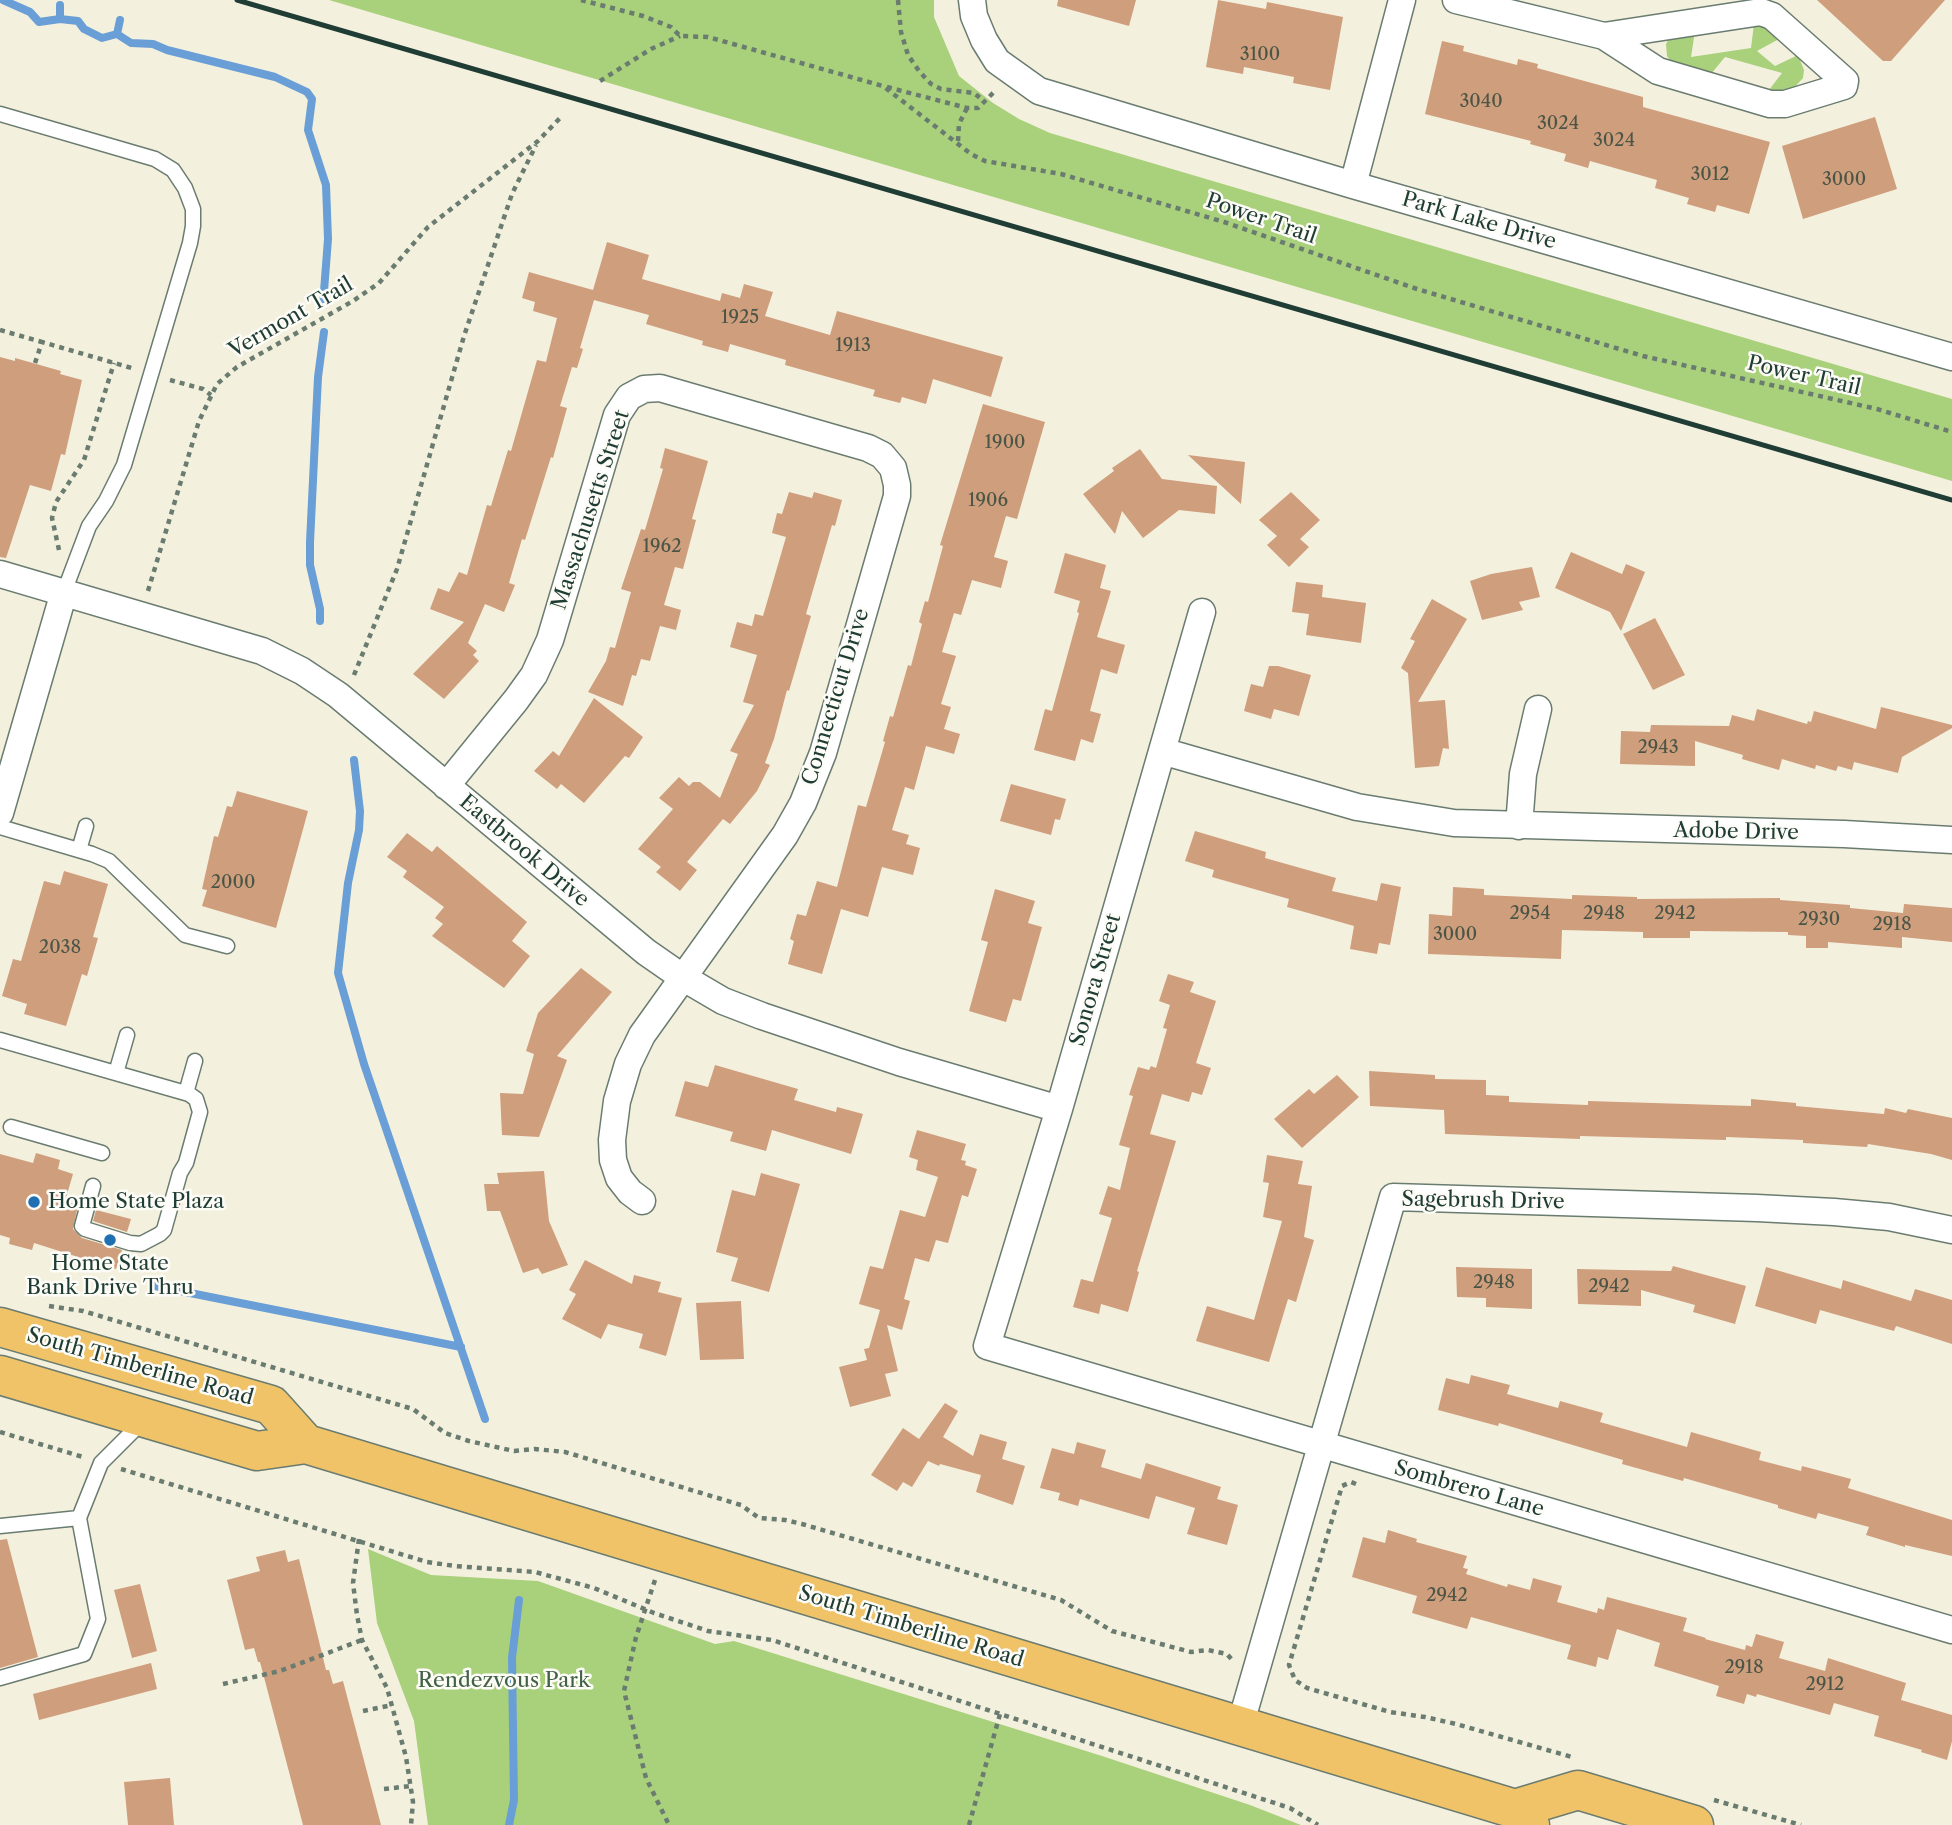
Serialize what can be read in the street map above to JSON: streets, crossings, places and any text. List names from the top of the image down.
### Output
{
  "streets": {
    "main road": ["South Timberline Road"],
    "street": [
      "Park Lake Drive",
      "Massachusetts Street",
      "Connecticut Drive",
      "Adobe Drive",
      "Eastbrook Drive",
      "Sonora Street",
      "Sagebrush Drive",
      "Sombrero Lane"
    ],
    "path": ["Power Trail", "Vermont Trail"]
  },
  "crossings": [
    ["Vermont Trail", "Eastbrook Drive"],
    ["Massachusetts Street", "Connecticut Drive"],
    ["Massachusetts Street", "Eastbrook Drive"],
    ["Connecticut Drive", "Eastbrook Drive"],
    ["Adobe Drive", "Sonora Street"],
    ["Eastbrook Drive", "Sonora Street"],
    ["Sonora Street", "Sombrero Lane"],
    ["Sagebrush Drive", "South Timberline Road"],
    ["Sagebrush Drive", "Sombrero Lane"]
  ],
  "parks": ["Rendezvous Park"],
  "places": ["Home State Plaza", "Home State Bank Drive Thru"],
  "house_numbers": [
    "3100",
    "3040",
    "3024",
    "3024",
    "3012",
    "3000",
    "1925",
    "1913",
    "1900",
    "1906",
    "1962",
    "2943",
    "2000",
    "2954",
    "2948",
    "2942",
    "2930",
    "2918",
    "3000",
    "2038",
    "2948",
    "2942",
    "2942",
    "2918",
    "2912"
  ]
}
